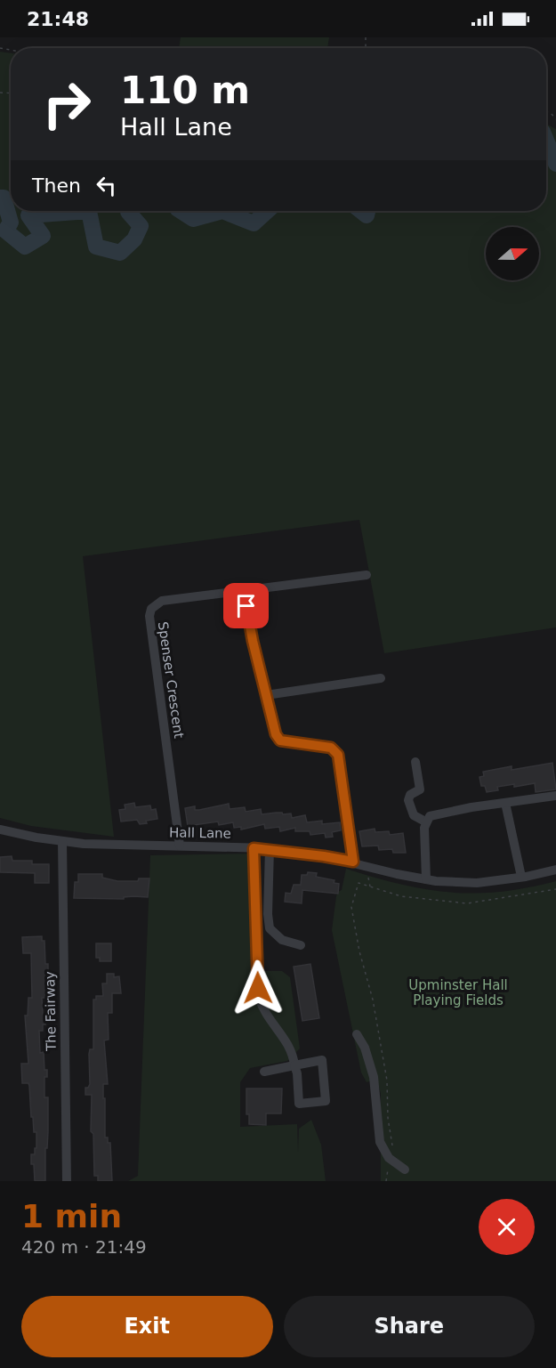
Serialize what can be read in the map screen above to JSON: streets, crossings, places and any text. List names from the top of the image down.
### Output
{
  "streets": {
    "street": ["Spenser Crescent", "Hall Lane", "The Fairway"]
  },
  "crossings": [
    ["Spenser Crescent", "Hall Lane"],
    ["Hall Lane", "The Fairway"]
  ],
  "parks": ["Upminster Hall Playing Fields"],
  "north": "right",
  "page": {
    "status": "21:48",
    "turn": ["110 m", "Hall Lane"],
    "then": "Then",
    "heading": ["1 min", "420 m · 21:49"],
    "buttons": ["Exit", "Share"]
  }
}
